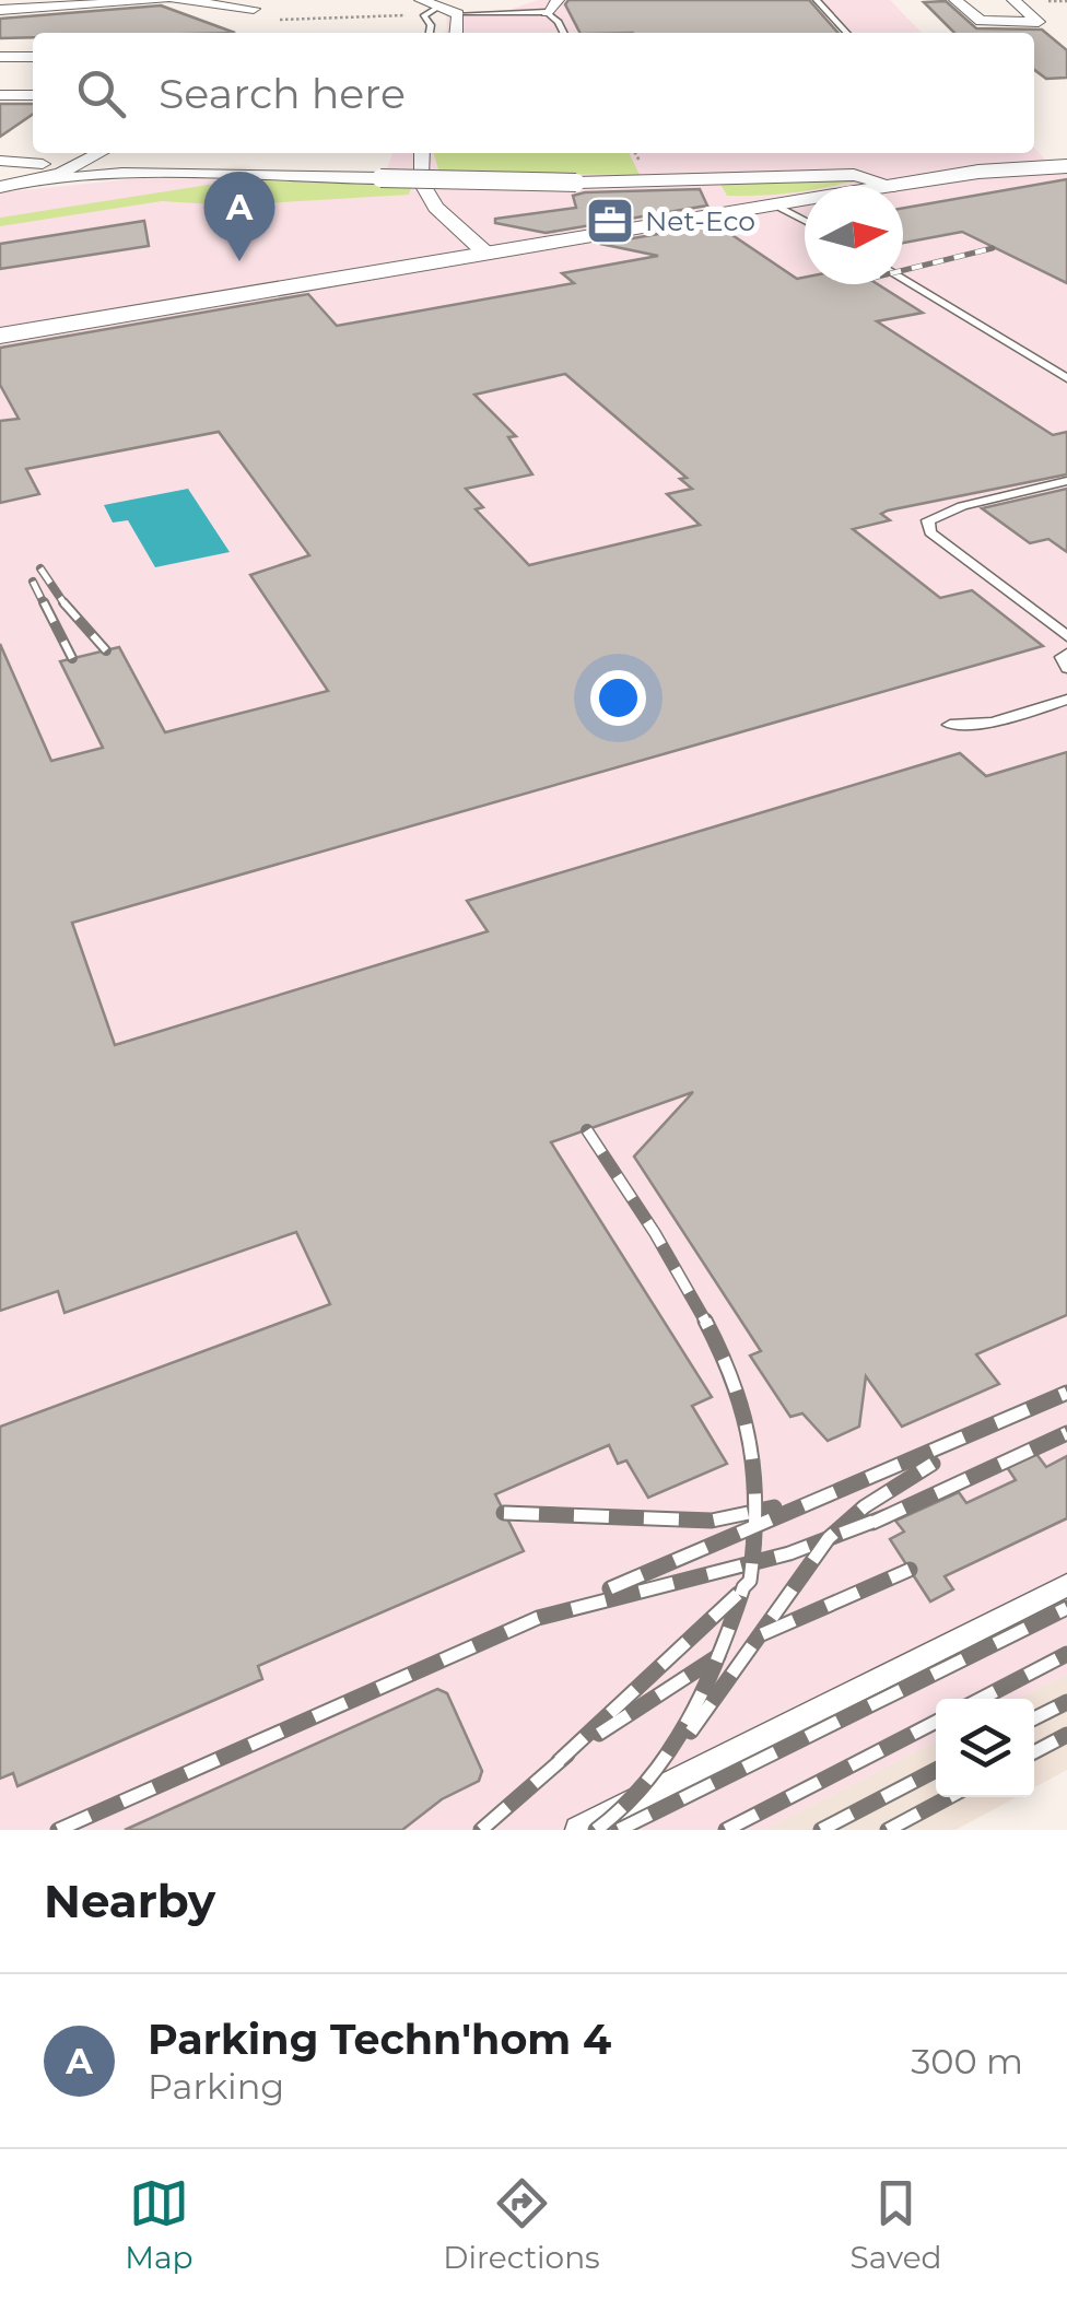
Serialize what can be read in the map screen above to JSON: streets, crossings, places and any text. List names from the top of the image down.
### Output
{
  "places": {
    "office": ["Net-Eco"]
  },
  "north": "right",
  "page": {
    "search": "Search here",
    "pins": "A",
    "heading": "Nearby",
    "list": [
      {
        "mark": "A",
        "name": "Parking Techn'hom 4",
        "note": "Parking",
        "value": "300 m"
      }
    ],
    "nav": ["Map", "Directions", "Saved"]
  }
}
